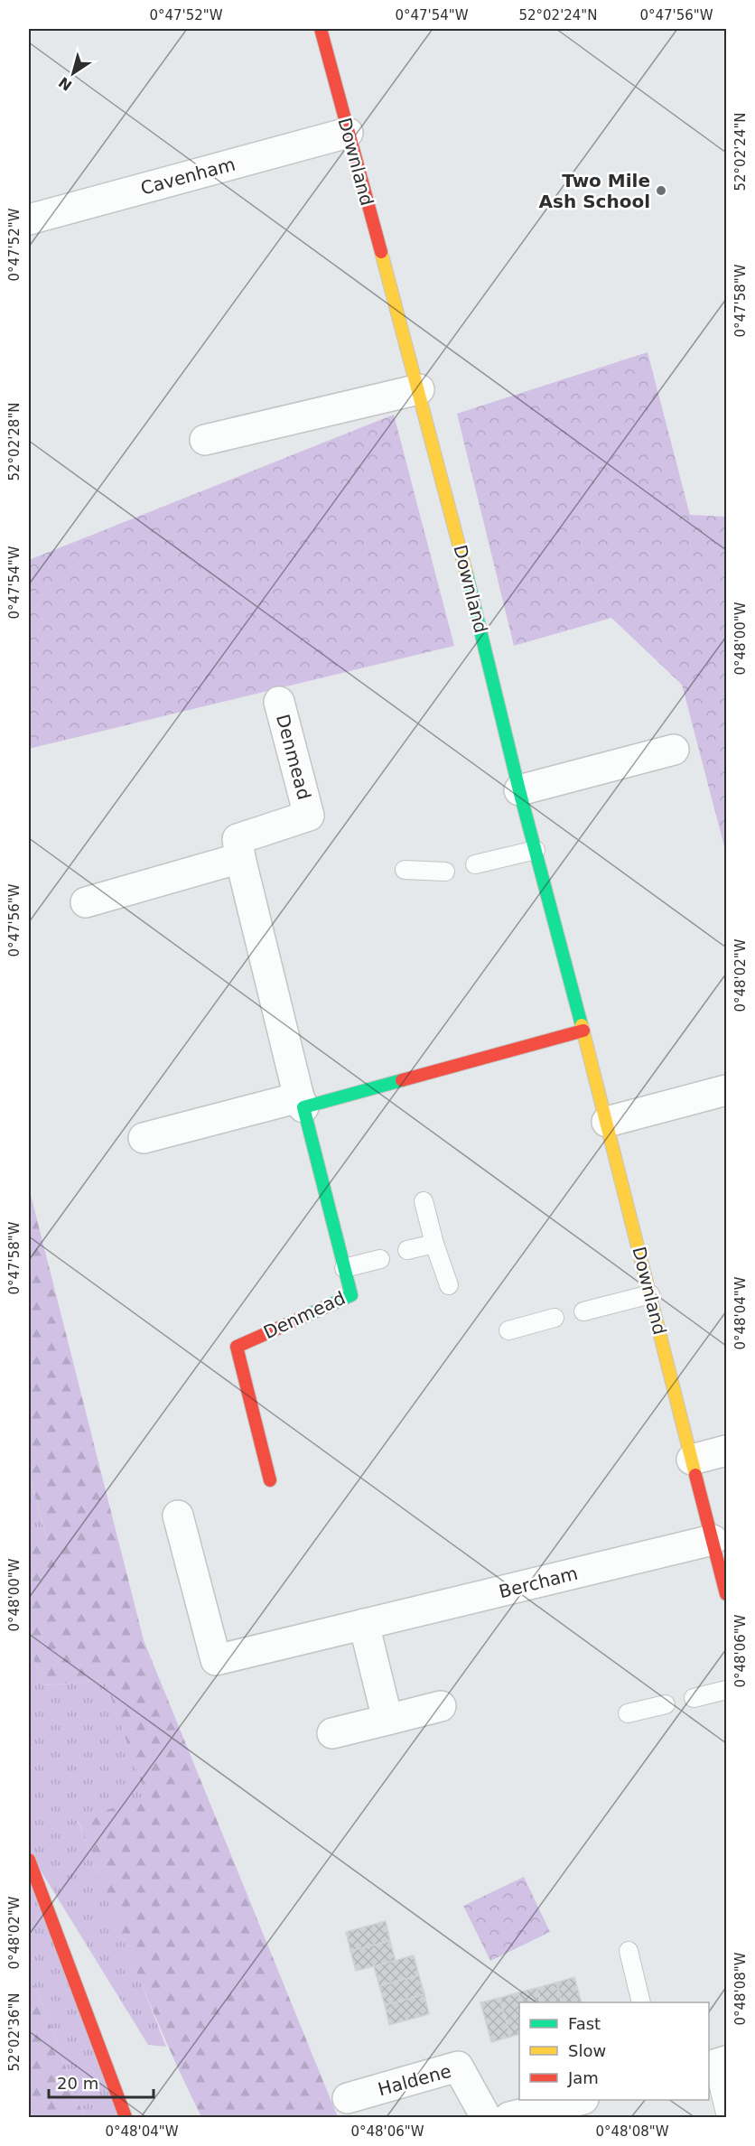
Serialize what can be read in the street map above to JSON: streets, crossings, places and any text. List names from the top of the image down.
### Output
{
  "streets": {
    "street": [
      "Downland",
      "Cavenham",
      "Denmead",
      "Bercham",
      "Haldene"
    ]
  },
  "crossings": [
    ["Downland", "Cavenham"],
    ["Downland", "Bercham"]
  ],
  "places": ["Two Mile Ash School"],
  "legend": ["Fast", "Slow", "Jam"],
  "scale_bar": "20 m",
  "north": "bottom left",
  "coordinates": [
    "0°47'52\"W",
    "0°47'54\"W",
    "52°02'24\"N",
    "0°47'56\"W",
    "0°47'58\"W",
    "52°02'28\"N",
    "0°48'00\"W",
    "0°48'02\"W",
    "0°48'04\"W",
    "0°48'06\"W",
    "0°48'08\"W",
    "52°02'36\"N"
  ]
}
